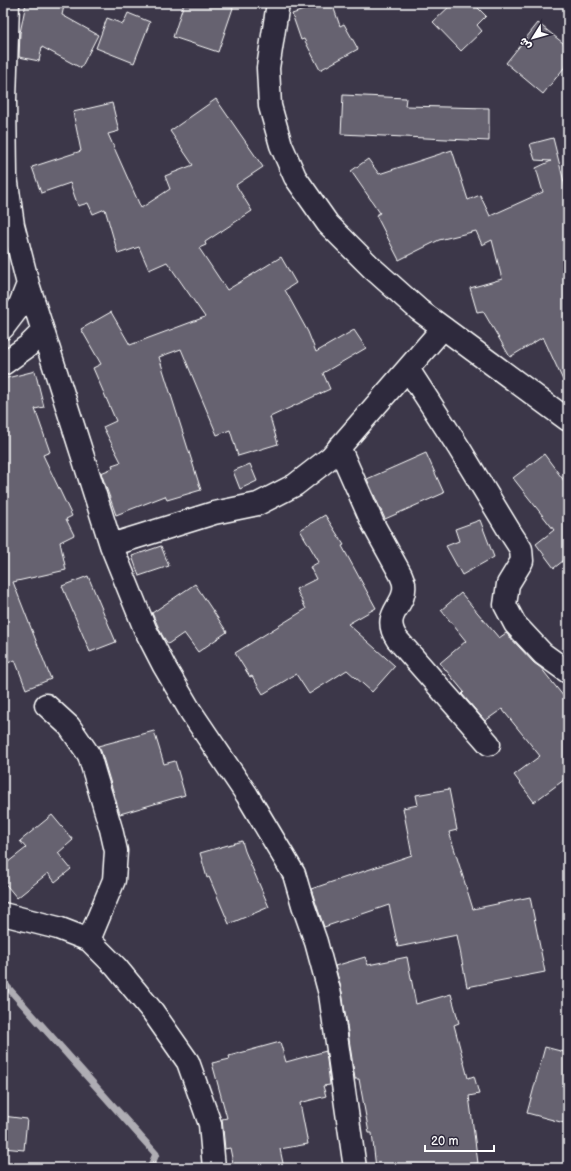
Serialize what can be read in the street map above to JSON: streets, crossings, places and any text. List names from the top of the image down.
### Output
{
  "scale_bar": "20 m",
  "north": "bottom left"
}
